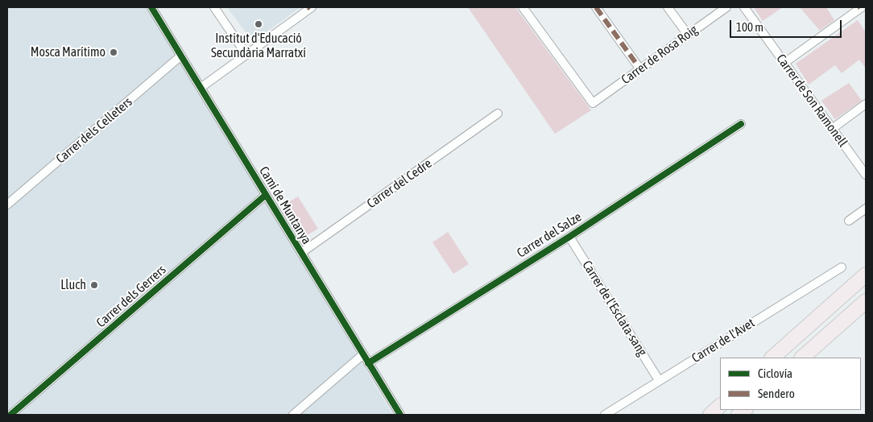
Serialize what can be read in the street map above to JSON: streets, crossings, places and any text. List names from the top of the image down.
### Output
{
  "streets": {
    "street": [
      "Carrer de Rosa Roig",
      "Carrer de Son Ramonell",
      "Carrer dels Celleters",
      "Carrer del Cedre",
      "Camí de Muntanya",
      "Carrer del Salze",
      "Carrer dels Gerrers",
      "Carrer de l'Esclata-sang",
      "Carrer de l'Avet"
    ]
  },
  "crossings": [
    ["Carrer dels Celleters", "Camí de Muntanya"],
    ["Carrer del Cedre", "Camí de Muntanya"],
    ["Camí de Muntanya", "Carrer del Salze"],
    ["Camí de Muntanya", "Carrer dels Gerrers"],
    ["Carrer del Salze", "Carrer de l'Esclata-sang"],
    ["Carrer de l'Esclata-sang", "Carrer de l'Avet"]
  ],
  "places": ["Institut d'Educació Secundària Marratxí", "Mosca Marítimo", "Lluch"],
  "legend": ["Ciclovía", "Sendero"],
  "scale_bar": "100 m"
}
